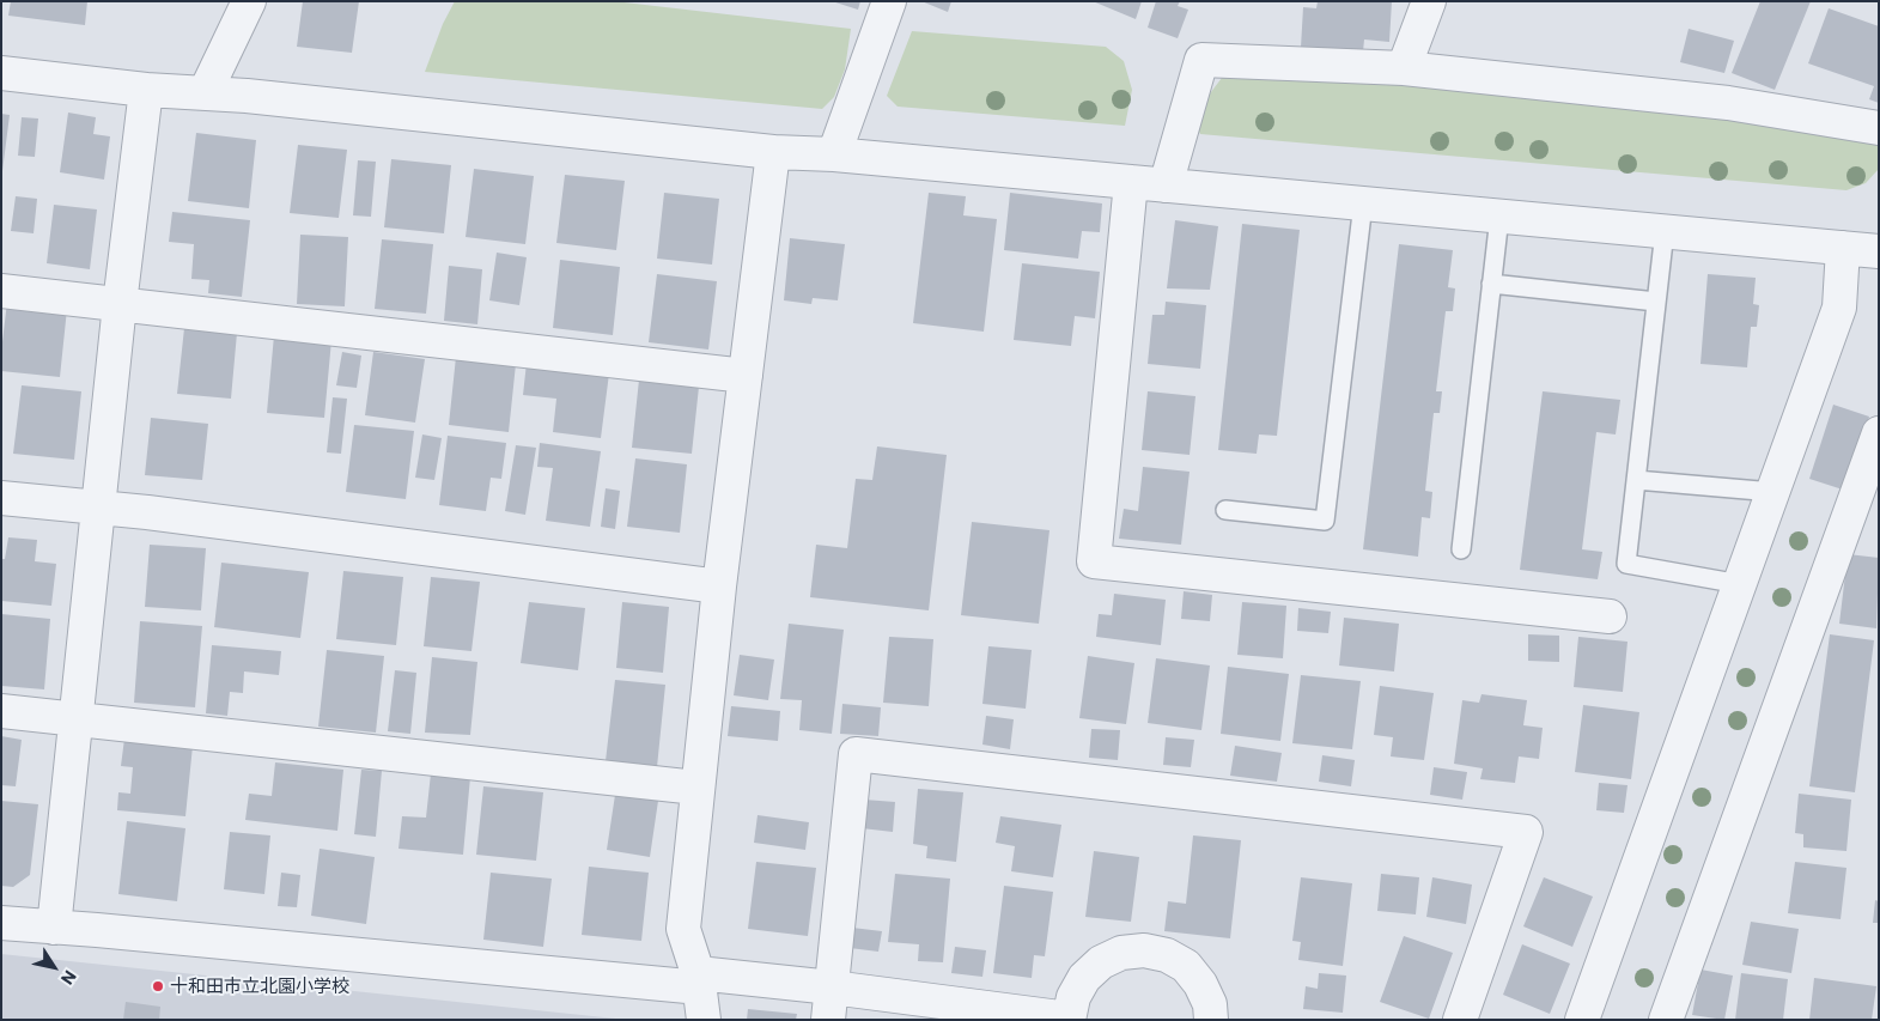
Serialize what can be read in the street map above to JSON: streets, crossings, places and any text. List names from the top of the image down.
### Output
{
  "places": ["十和田市立北園小学校"],
  "north": "bottom right"
}
